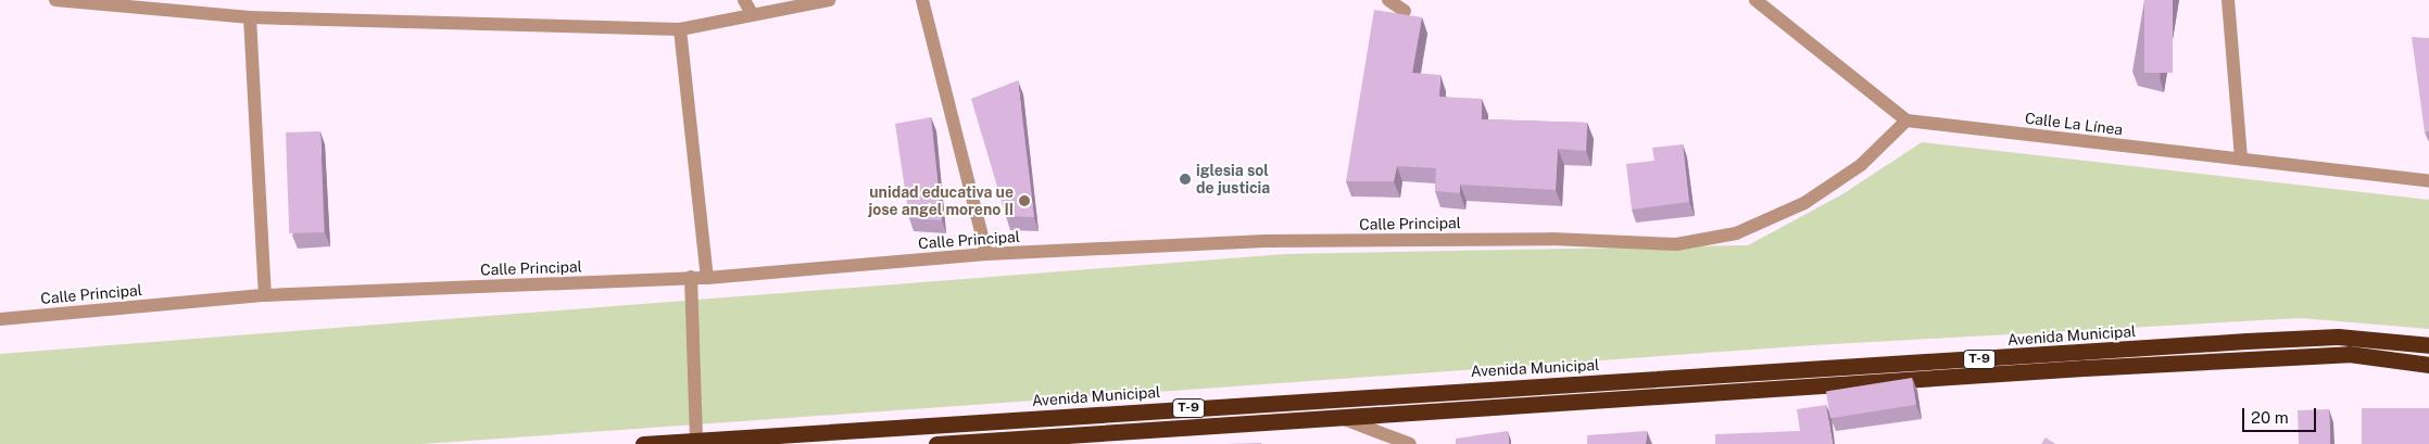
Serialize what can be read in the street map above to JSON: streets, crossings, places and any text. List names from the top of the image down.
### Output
{
  "streets": {
    "highway": ["Avenida Municipal", "T-9"],
    "street": ["Calle La Línea", "Calle Principal"]
  },
  "crossings": [
    ["Calle La Línea", "Calle Principal"]
  ],
  "places": ["iglesia sol de justicia", "unidad educativa ue jose angel moreno II"],
  "scale_bar": "20 m"
}
